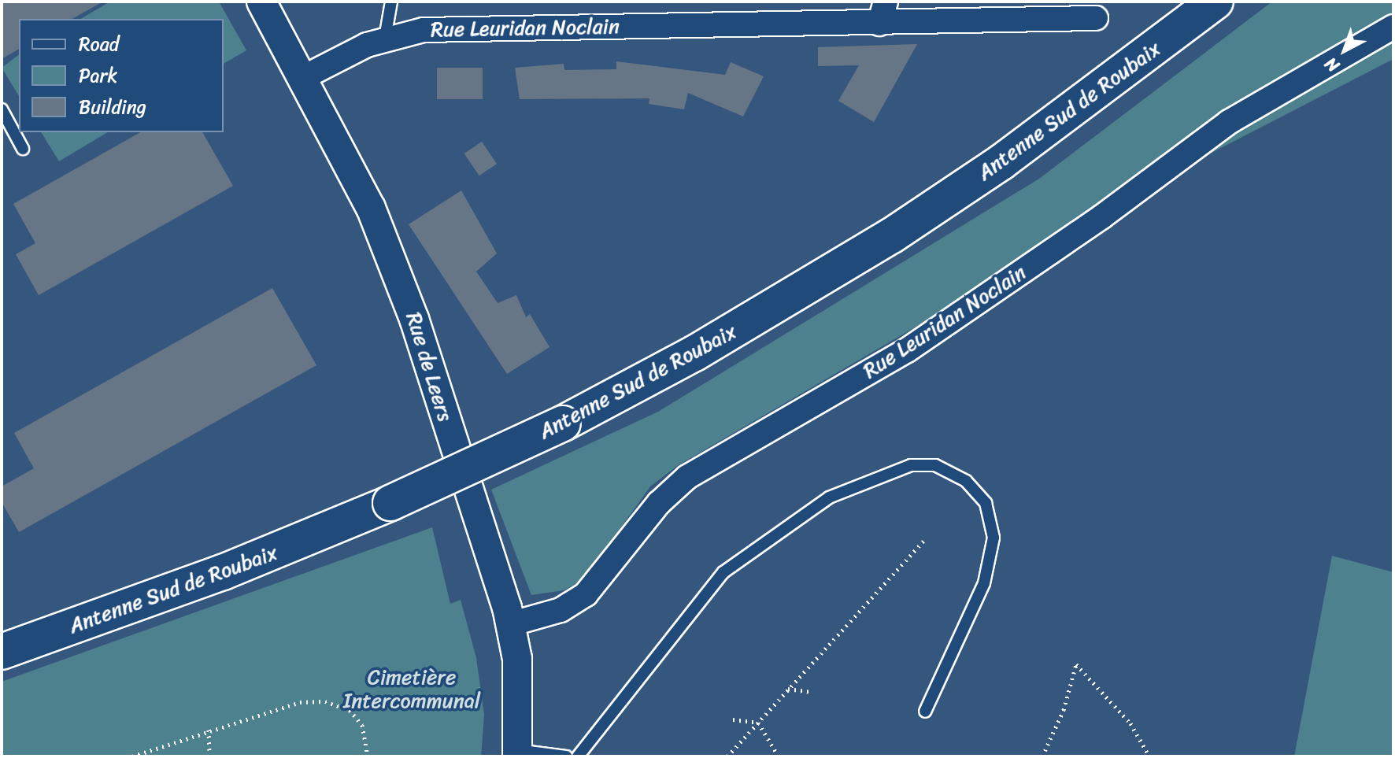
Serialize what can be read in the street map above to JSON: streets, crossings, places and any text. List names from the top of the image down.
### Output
{
  "streets": {
    "highway": ["Antenne Sud de Roubaix"],
    "street": ["Rue Leuridan Noclain", "Rue de Leers"]
  },
  "crossings": [
    ["Rue Leuridan Noclain", "Rue de Leers"]
  ],
  "parks": ["Cimetière Intercommunal"],
  "legend": ["Road", "Park", "Building"],
  "north": "bottom left"
}
